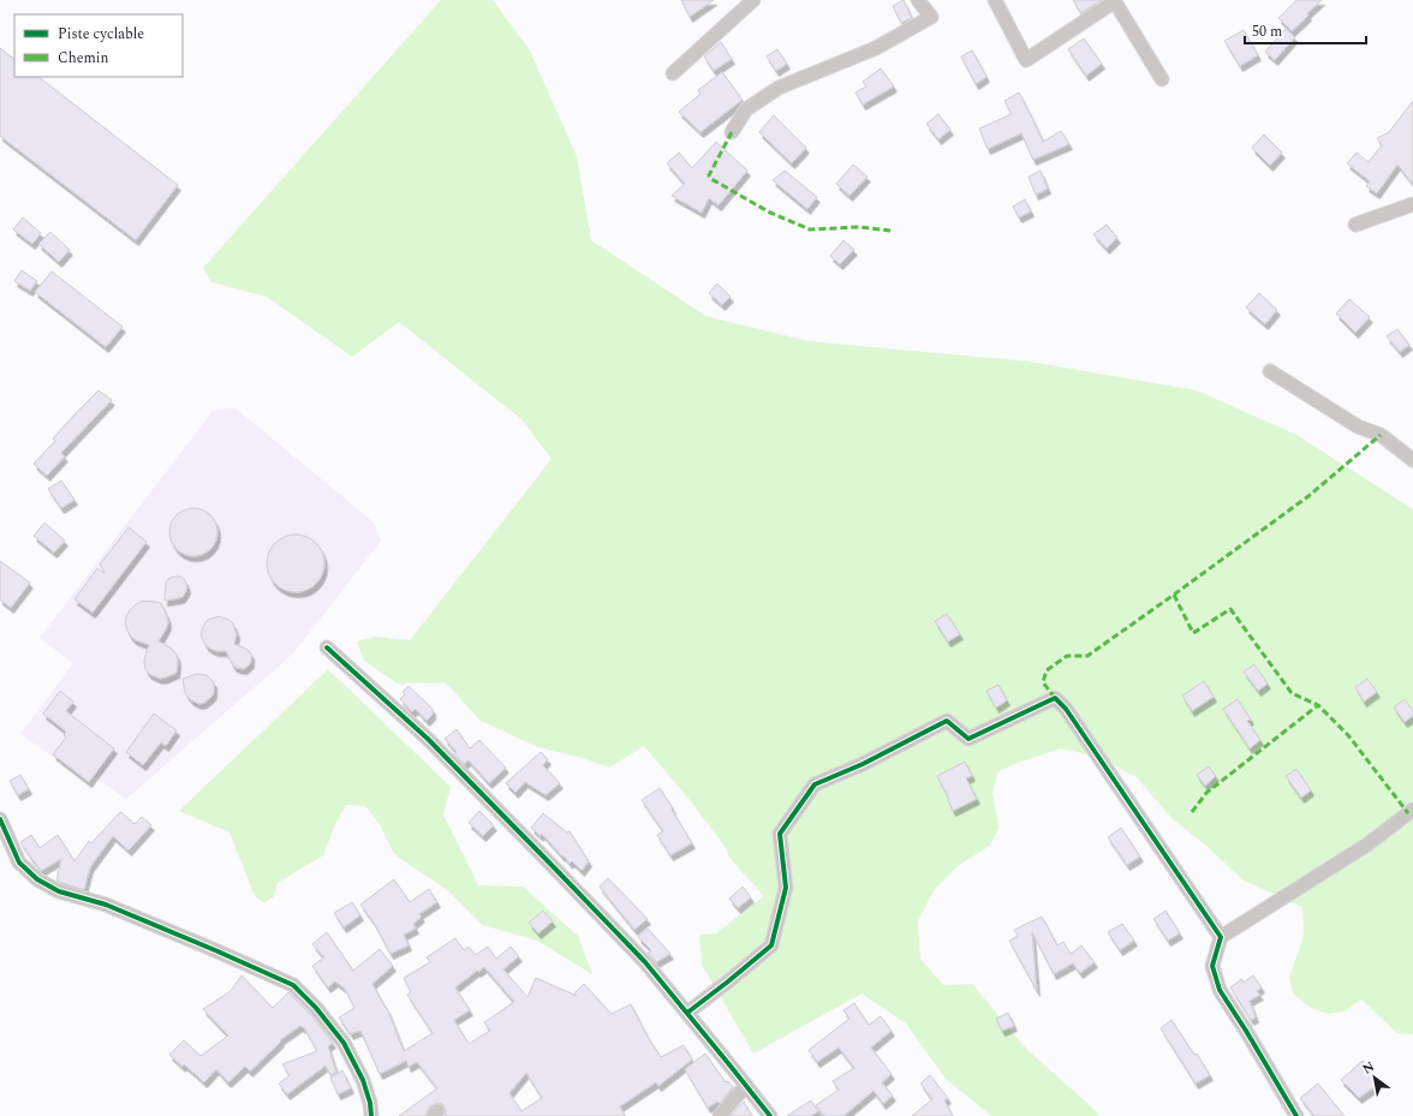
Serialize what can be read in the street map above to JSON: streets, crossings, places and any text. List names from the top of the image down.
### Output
{
  "legend": ["Piste cyclable", "Chemin"],
  "scale_bar": "50 m",
  "north": "top left"
}
